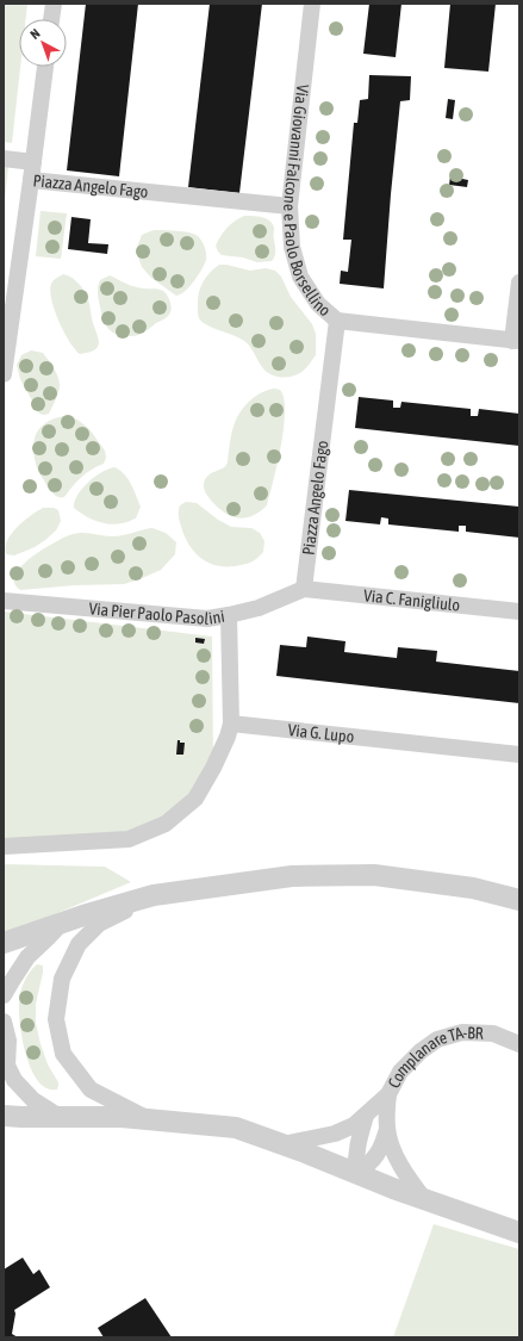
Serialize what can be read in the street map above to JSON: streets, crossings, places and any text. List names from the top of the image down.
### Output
{
  "streets": {
    "street": [
      "Piazza Angelo Fago",
      "Via Giovanni Falcone e Paolo Borsellino",
      "Via C. Fanigliulo",
      "Via Pier Paolo Pasolini",
      "Via G. Lupo",
      "Complanare TA-BR"
    ]
  },
  "crossings": [
    ["Piazza Angelo Fago", "Via Giovanni Falcone e Paolo Borsellino"],
    ["Piazza Angelo Fago", "Via C. Fanigliulo"],
    ["Piazza Angelo Fago", "Via Pier Paolo Pasolini"],
    ["Via C. Fanigliulo", "Via Pier Paolo Pasolini"]
  ],
  "north": "top left"
}
